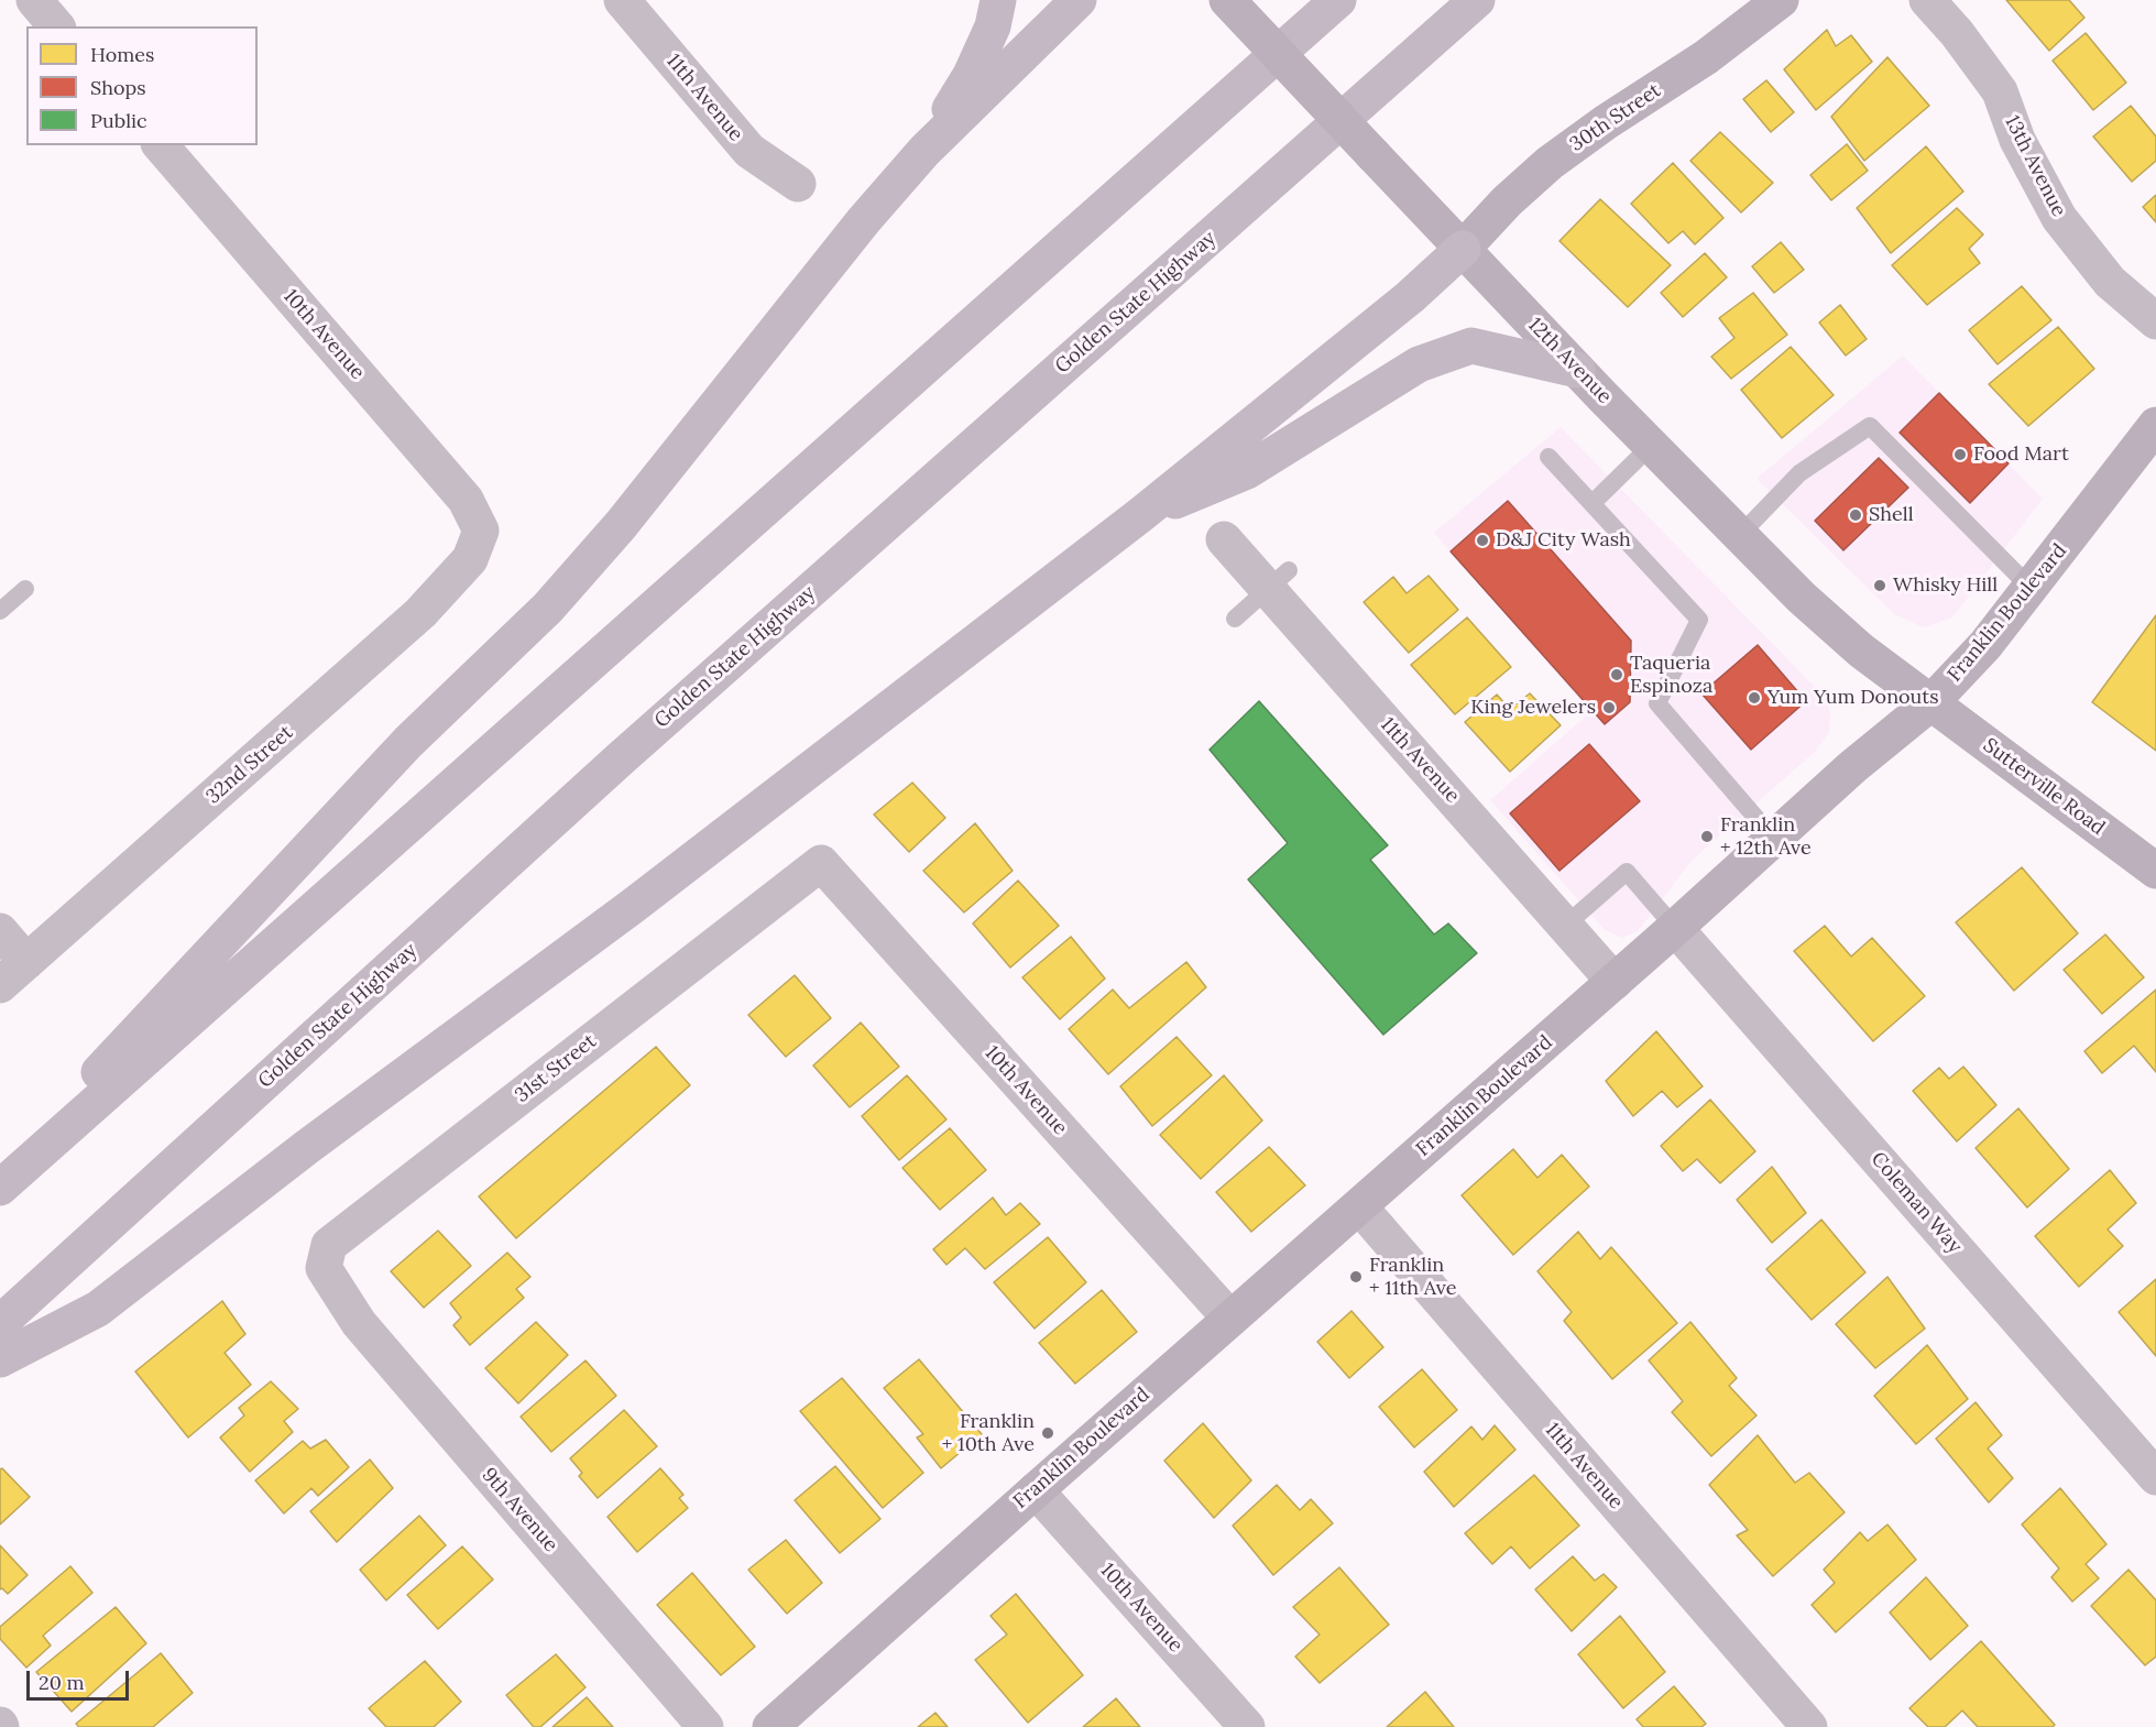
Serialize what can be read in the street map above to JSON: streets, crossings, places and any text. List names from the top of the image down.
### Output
{
  "streets": {
    "highway": ["Golden State Highway"],
    "main road": [
      "30th Street",
      "12th Avenue",
      "Franklin Boulevard",
      "Sutterville Road"
    ],
    "street": [
      "11th Avenue",
      "13th Avenue",
      "10th Avenue",
      "32nd Street",
      "31st Street",
      "Coleman Way",
      "9th Avenue"
    ]
  },
  "crossings": [
    ["11th Avenue", "Franklin Boulevard"],
    ["30th Street", "12th Avenue"],
    ["10th Avenue", "Franklin Boulevard"],
    ["10th Avenue", "32nd Street"],
    ["10th Avenue", "31st Street"],
    ["12th Avenue", "Franklin Boulevard"],
    ["12th Avenue", "Sutterville Road"],
    ["Franklin Boulevard", "Sutterville Road"],
    ["Franklin Boulevard", "Coleman Way"],
    ["31st Street", "9th Avenue"]
  ],
  "places": [
    "Food Mart",
    "Shell",
    "D&J City Wash",
    "Whisky Hill",
    "Taqueria Espinoza",
    "Yum Yum Donouts",
    "King Jewelers",
    "Franklin + 12th Ave",
    "Franklin + 11th Ave",
    "Franklin + 10th Ave"
  ],
  "legend": ["Homes", "Shops", "Public"],
  "scale_bar": "20 m"
}
